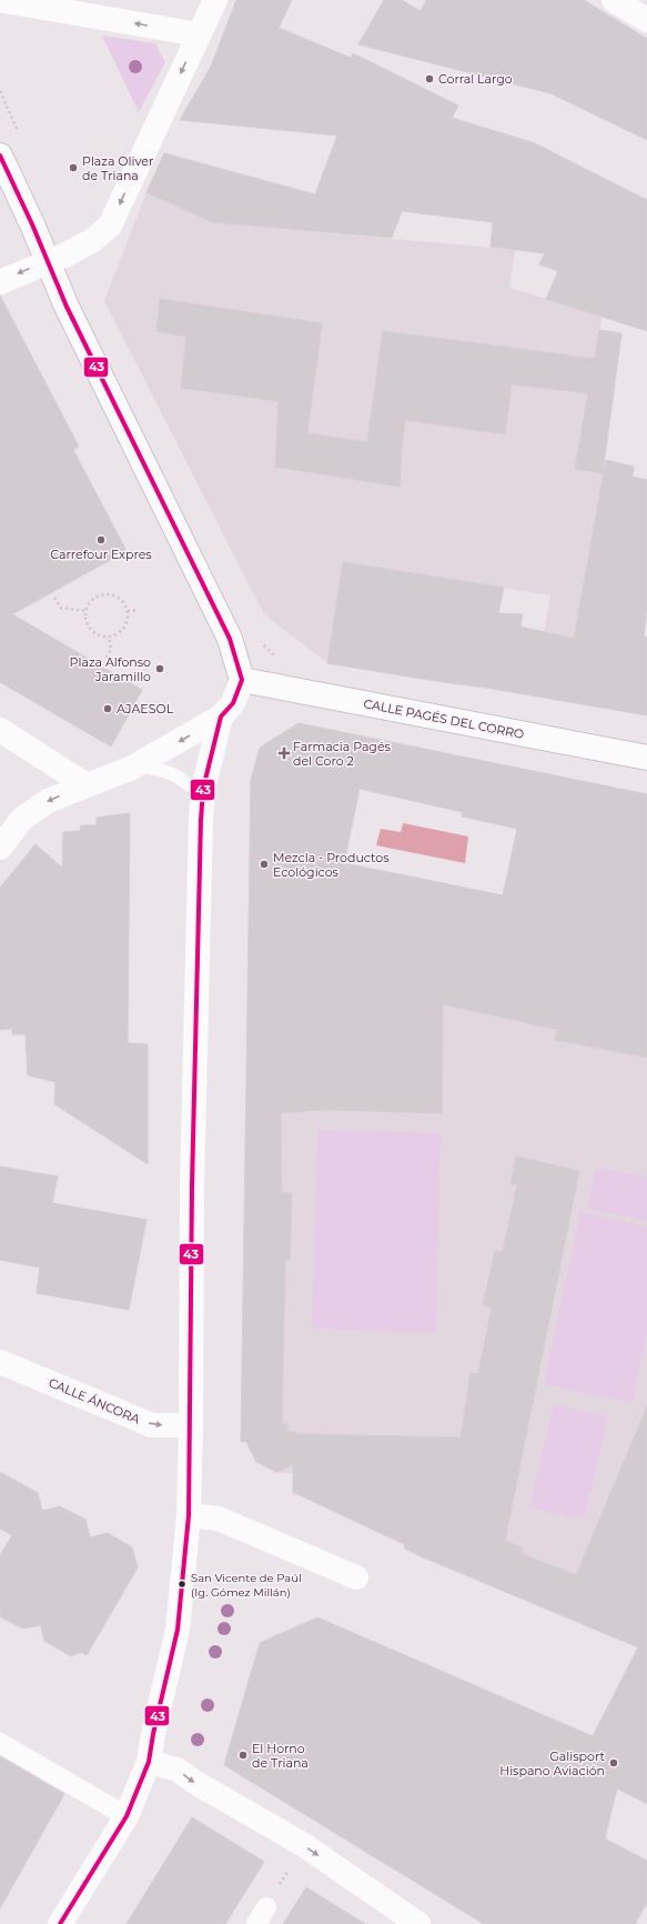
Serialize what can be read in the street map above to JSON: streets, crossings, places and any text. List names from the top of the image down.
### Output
{
  "streets": {
    "street": ["CALLE PAGÉS DEL CORRO", "CALLE ÁNCORA"]
  },
  "one_way": ["CALLE ÁNCORA"],
  "places": {
    "other": [
      "Corral Largo",
      "Plaza Oliver de Triana",
      "Carrefour Expres",
      "Plaza Alfonso Jaramillo",
      "AJAESOL",
      "Mezcla - Productos Ecológicos",
      "San Vicente de Paúl (Ig. Gómez Millán)",
      "El Horno de Triana",
      "Galisport Hispano Aviación"
    ],
    "health": ["Farmacia Pagés del Coro 2"]
  },
  "lines": ["transit line 43"]
}
